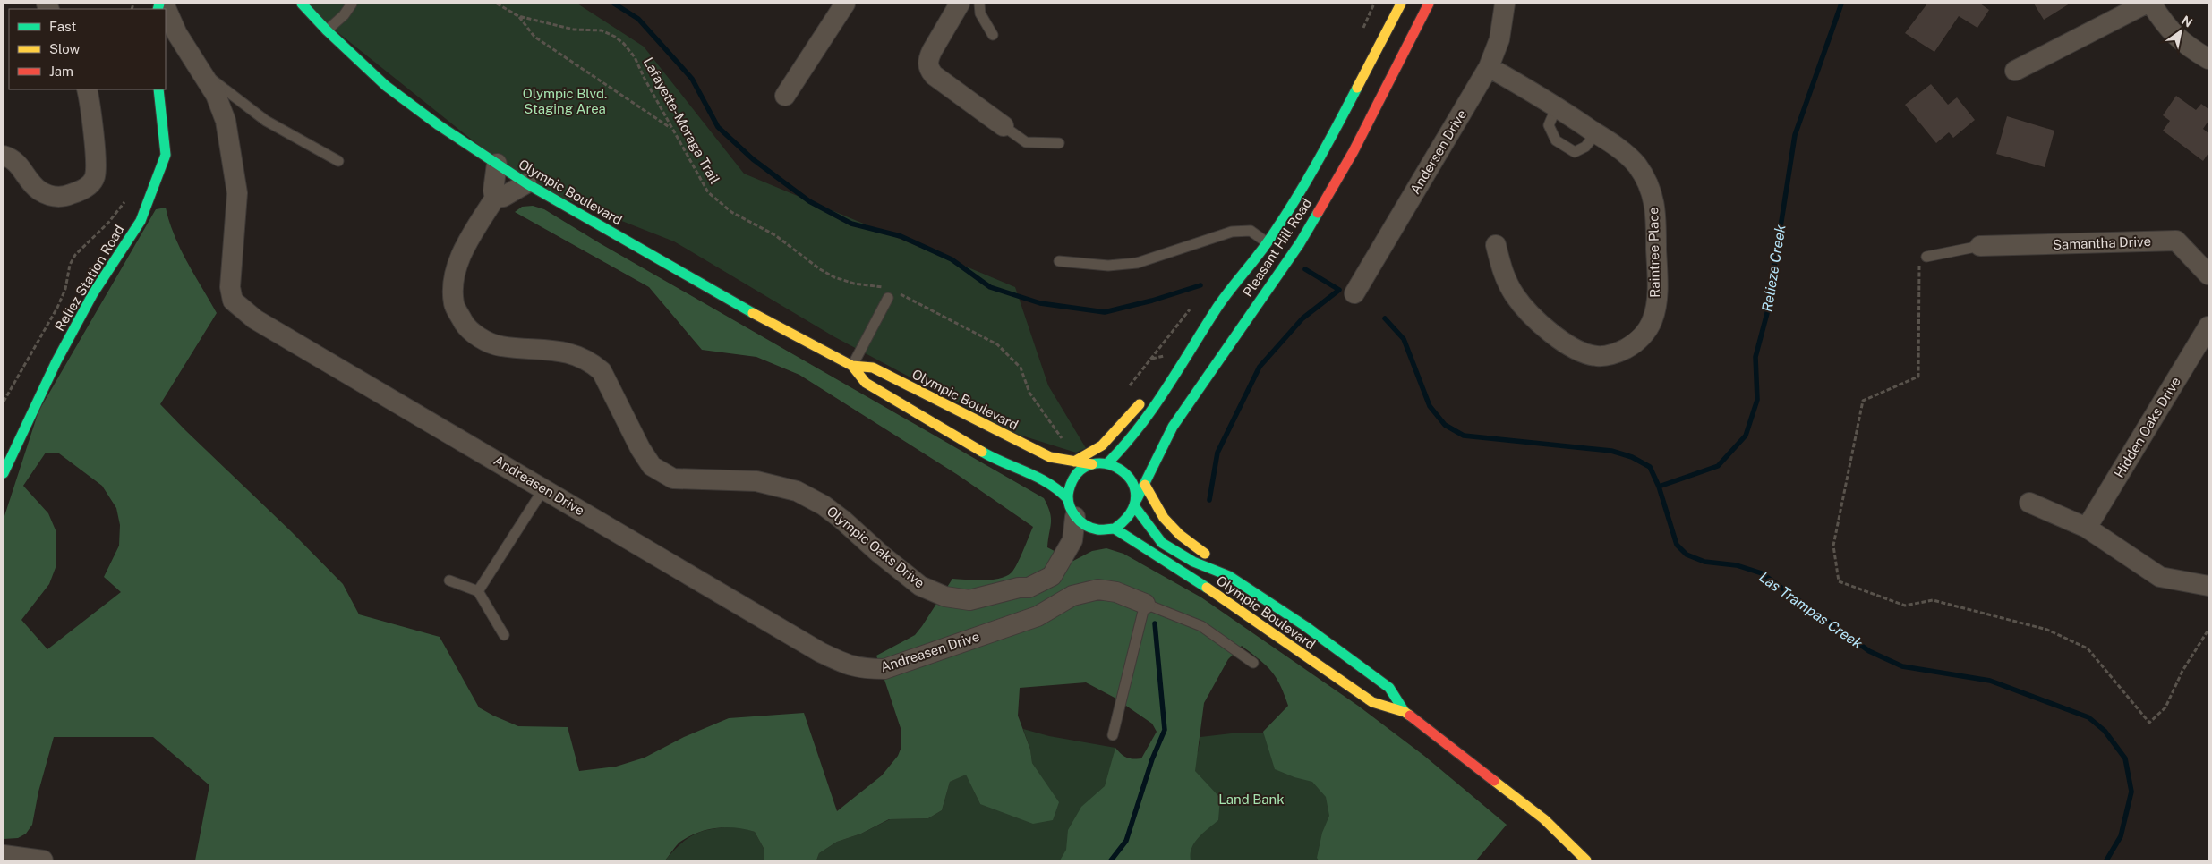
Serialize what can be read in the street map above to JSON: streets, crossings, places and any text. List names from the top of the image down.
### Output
{
  "streets": {
    "main road": ["Olympic Boulevard", "Pleasant Hill Road", "Reliez Station Road"],
    "street": [
      "Andersen Drive",
      "Samantha Drive",
      "Raintree Place",
      "Hidden Oaks Drive",
      "Andreasen Drive",
      "Olympic Oaks Drive"
    ],
    "path": ["Lafayette-Moraga Trail"]
  },
  "crossings": [
    ["Andersen Drive", "Raintree Place"],
    ["Olympic Boulevard", "Pleasant Hill Road"],
    ["Olympic Boulevard", "Olympic Oaks Drive"],
    ["Pleasant Hill Road", "Olympic Oaks Drive"]
  ],
  "water": ["Relieze Creek", "Las Trampas Creek"],
  "parks": ["Olympic Blvd. Staging Area", "Land Bank"],
  "legend": ["Fast", "Slow", "Jam"],
  "north": "top right"
}
